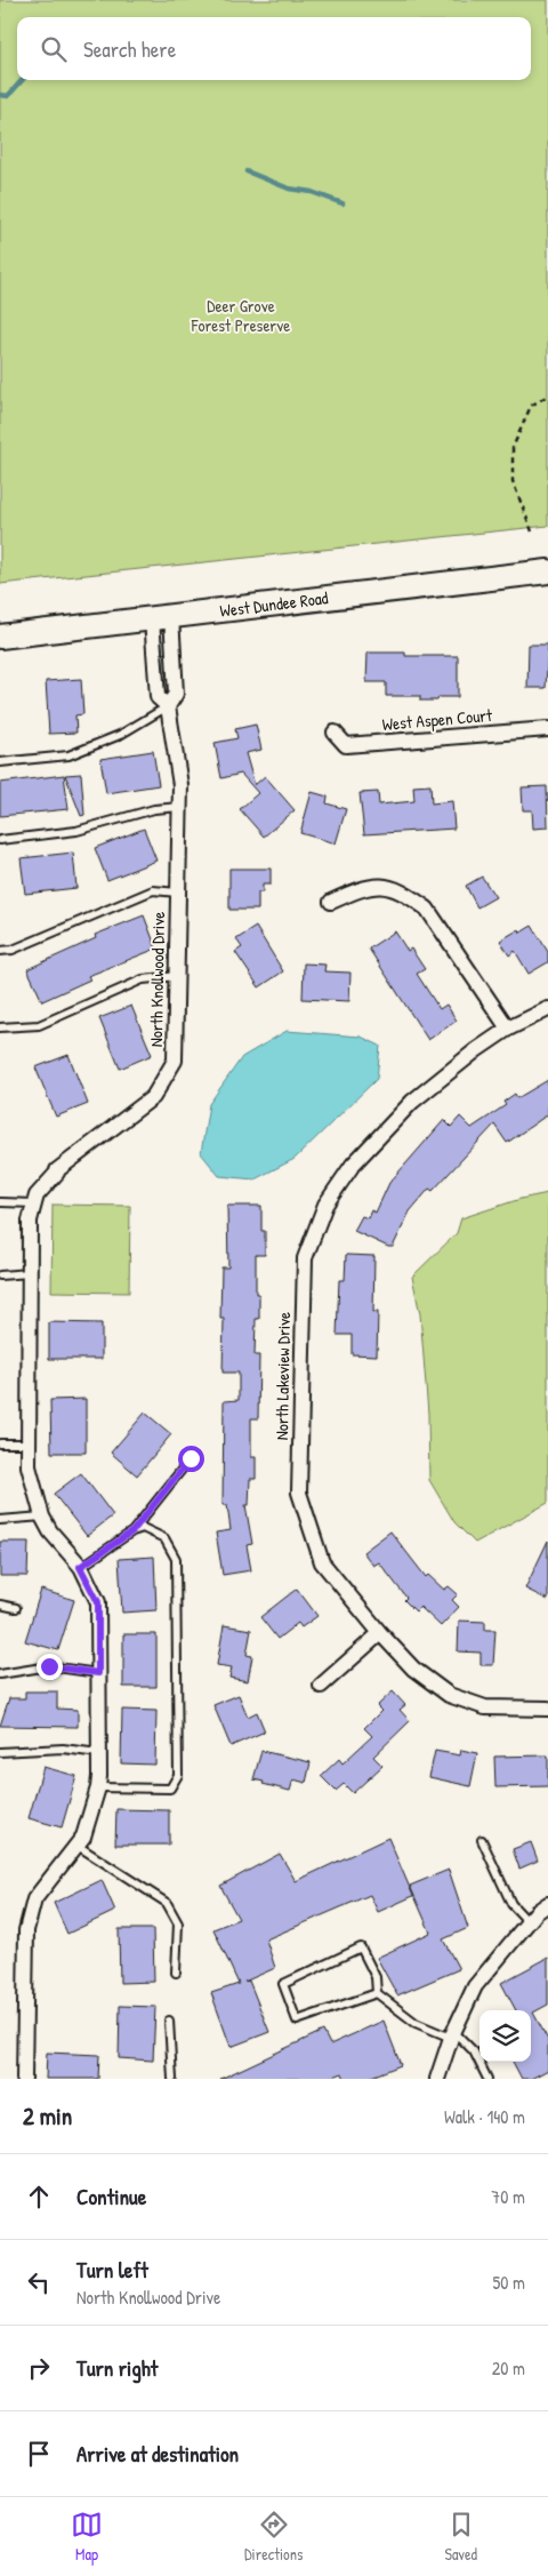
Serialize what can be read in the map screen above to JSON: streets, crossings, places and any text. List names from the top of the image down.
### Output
{
  "streets": {
    "main road": ["West Dundee Road"],
    "street": ["West Aspen Court", "North Knollwood Drive", "North Lakeview Drive"]
  },
  "crossings": [
    ["West Dundee Road", "North Knollwood Drive"]
  ],
  "parks": ["Deer Grove Forest Preserve"],
  "page": {
    "search": "Search here",
    "heading": ["2 min", "Walk · 140 m"],
    "list": [
      ["Continue", "70 m"],
      ["Turn left", "North Knollwood Drive", "50 m"],
      ["Turn right", "20 m"],
      "Arrive at destination"
    ],
    "nav": ["Map", "Directions", "Saved"]
  }
}
